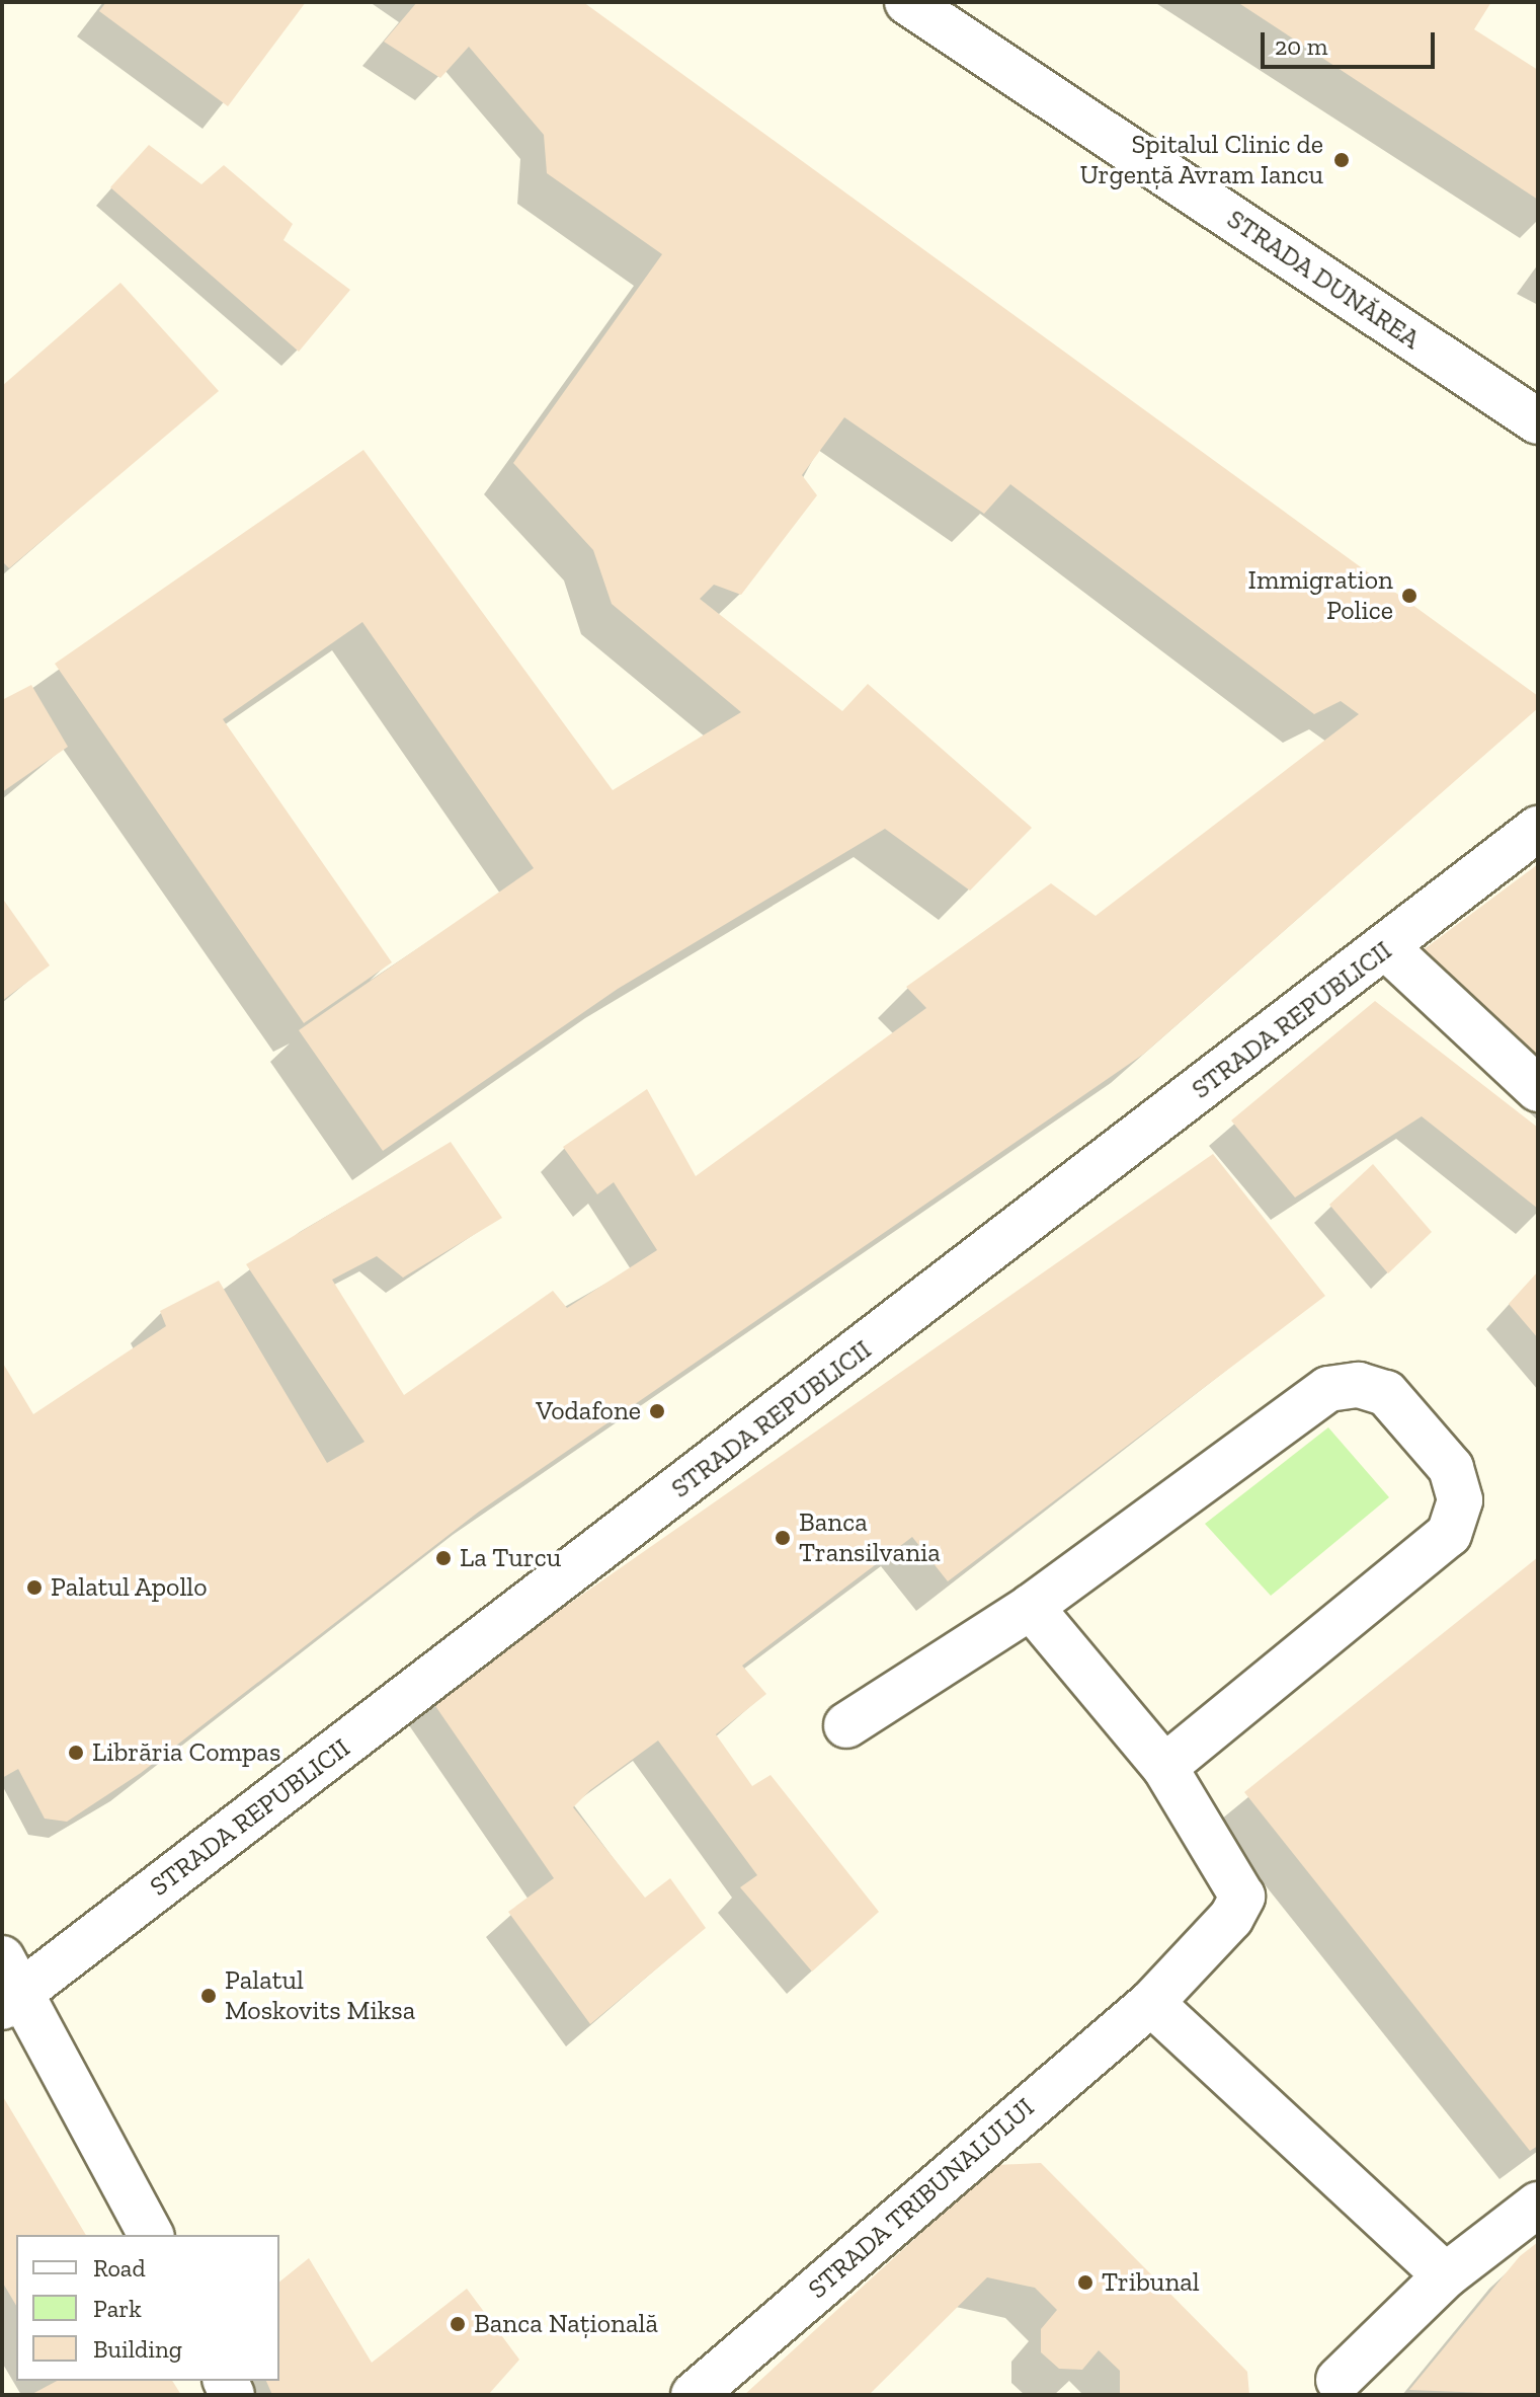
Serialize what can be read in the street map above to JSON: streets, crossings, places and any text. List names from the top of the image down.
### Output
{
  "streets": {
    "street": ["STRADA DUNĂREA", "STRADA REPUBLICII", "STRADA TRIBUNALULUI"]
  },
  "places": [
    "Spitalul Clinic de Urgență Avram Iancu",
    "Immigration Police",
    "Vodafone",
    "Banca Transilvania",
    "La Turcu",
    "Palatul Apollo",
    "Librăria Compas",
    "Palatul Moskovits Miksa",
    "Tribunal",
    "Banca Națională"
  ],
  "legend": ["Road", "Park", "Building"],
  "scale_bar": "20 m"
}
